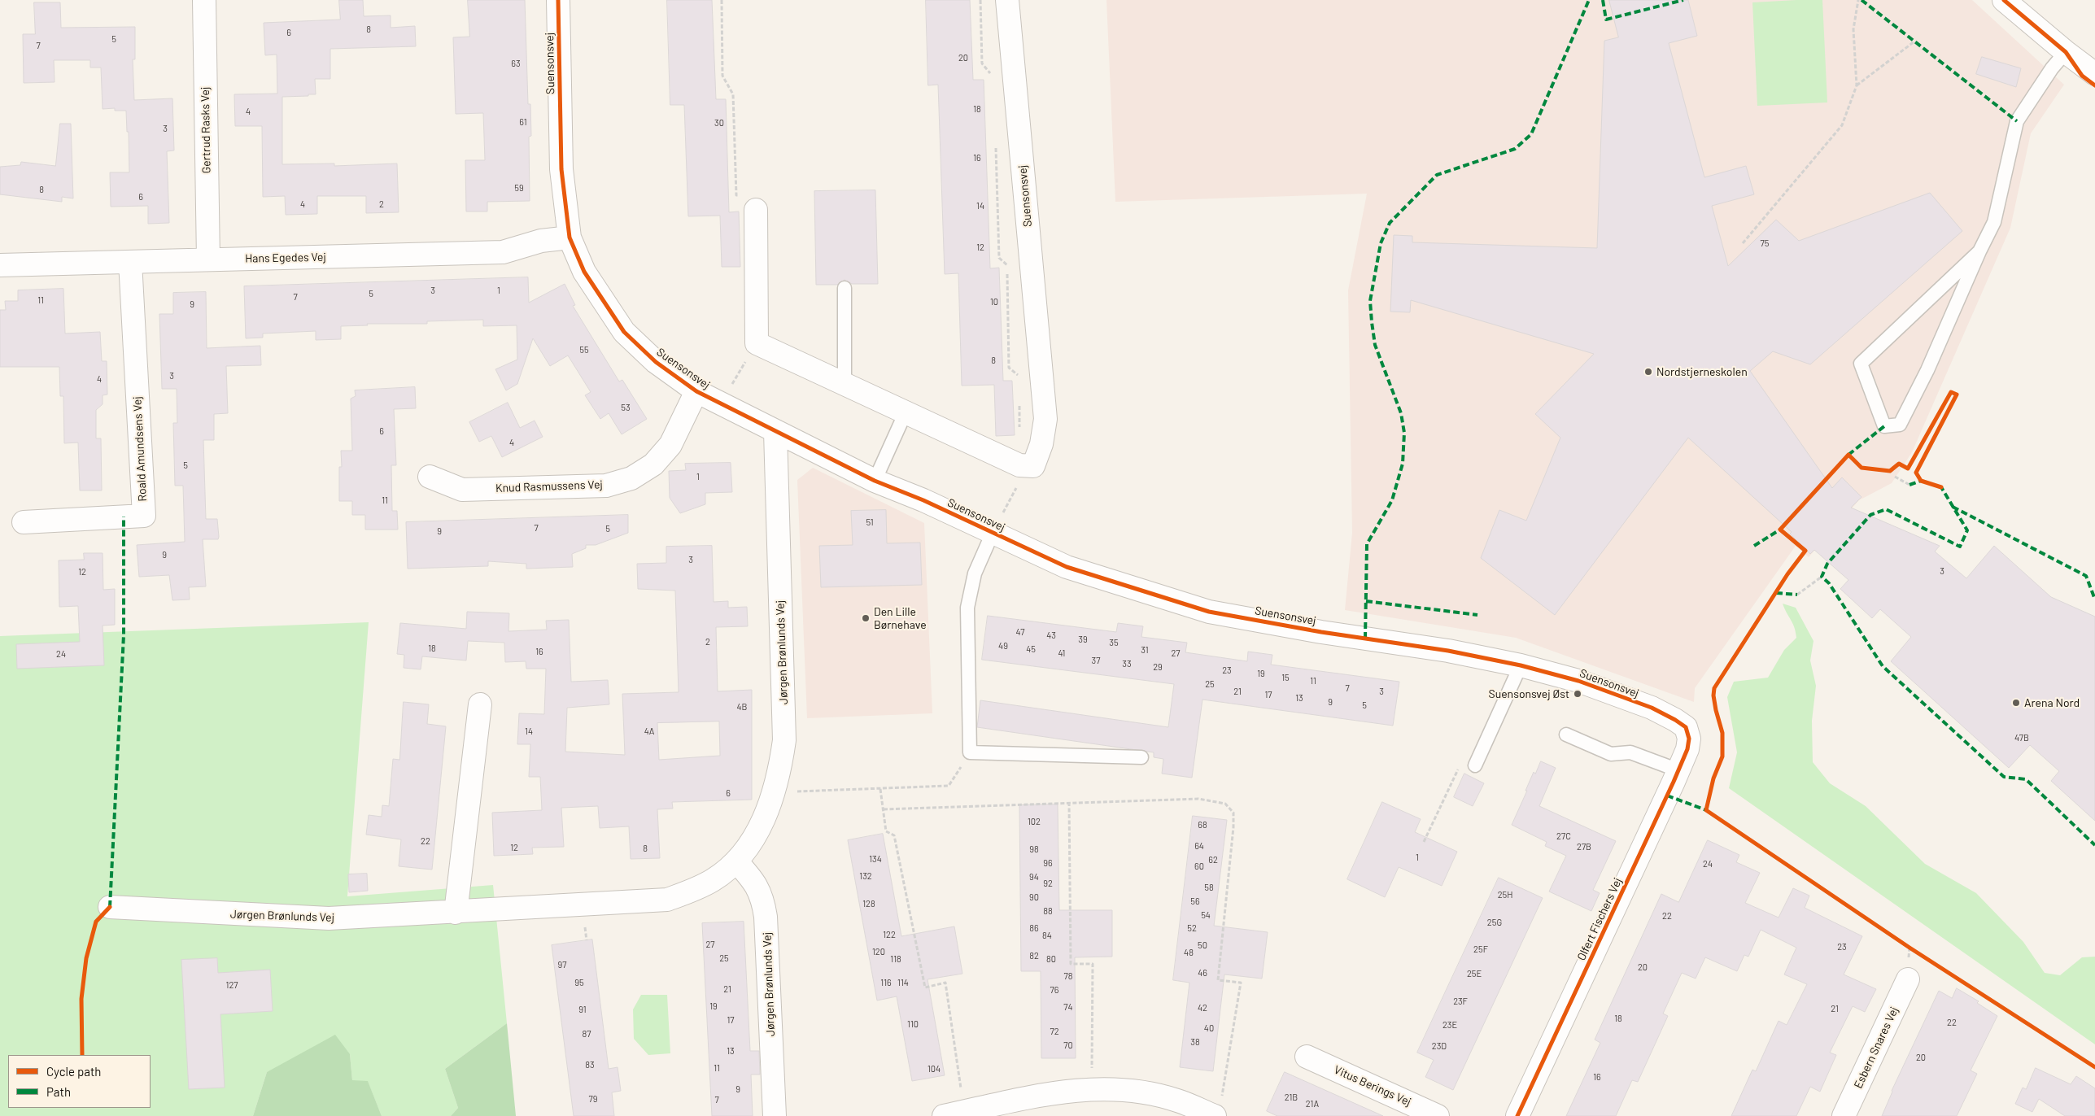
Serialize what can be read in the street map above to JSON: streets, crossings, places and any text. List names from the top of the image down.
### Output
{
  "streets": {
    "street": [
      "Suensonsvej",
      "Gertrud Rasks Vej",
      "Hans Egedes Vej",
      "Roald Amundsens Vej",
      "Knud Rasmussens Vej",
      "Jørgen Brønlunds Vej",
      "Olfert Fischers Vej",
      "Esbern Snares Vej",
      "Vitus Berings Vej"
    ]
  },
  "crossings": [
    ["Suensonsvej", "Hans Egedes Vej"],
    ["Suensonsvej", "Knud Rasmussens Vej"],
    ["Suensonsvej", "Jørgen Brønlunds Vej"],
    ["Suensonsvej", "Olfert Fischers Vej"],
    ["Gertrud Rasks Vej", "Hans Egedes Vej"],
    ["Hans Egedes Vej", "Roald Amundsens Vej"]
  ],
  "places": [
    "Nordstjerneskolen",
    "Den Lille Børnehave",
    "Suensonsvej Øst",
    "Arena Nord"
  ],
  "house_numbers": [
    "8",
    "6",
    "5",
    "7",
    "20",
    "63",
    "18",
    "4",
    "61",
    "30",
    "3",
    "16",
    "59",
    "8",
    "6",
    "4",
    "2",
    "14",
    "75",
    "12",
    "3",
    "1",
    "5",
    "7",
    "11",
    "10",
    "9",
    "55",
    "8",
    "3",
    "4",
    "53",
    "6",
    "4",
    "5",
    "1",
    "11",
    "51",
    "7",
    "5",
    "9",
    "9",
    "3",
    "3",
    "12",
    "47",
    "43",
    "39",
    "2",
    "35",
    "49",
    "18",
    "45",
    "31",
    "16",
    "41",
    "27",
    "24",
    "37",
    "33",
    "29",
    "23",
    "19",
    "15",
    "11",
    "25",
    "7",
    "21",
    "3",
    "17",
    "13",
    "9",
    "5",
    "4B",
    "14",
    "4A",
    "47B",
    "6",
    "102",
    "68",
    "27C",
    "22",
    "64",
    "27B",
    "12",
    "8",
    "98",
    "1",
    "134",
    "62",
    "96",
    "24",
    "60",
    "132",
    "94",
    "92",
    "58",
    "25H",
    "90",
    "56",
    "128",
    "88",
    "54",
    "22",
    "25G",
    "86",
    "52",
    "122",
    "84",
    "27",
    "50",
    "23",
    "25F",
    "120",
    "48",
    "82",
    "25",
    "118",
    "80",
    "97",
    "20",
    "46",
    "25E",
    "78",
    "95",
    "116",
    "114",
    "127",
    "21",
    "76",
    "23F",
    "19",
    "74",
    "42",
    "21",
    "91",
    "18",
    "17",
    "22",
    "110",
    "23E",
    "40",
    "72",
    "87",
    "38",
    "70",
    "23D",
    "13",
    "20",
    "83",
    "11",
    "104",
    "16",
    "9",
    "21B",
    "79",
    "7",
    "21A"
  ],
  "legend": ["Cycle path", "Path"]
}
